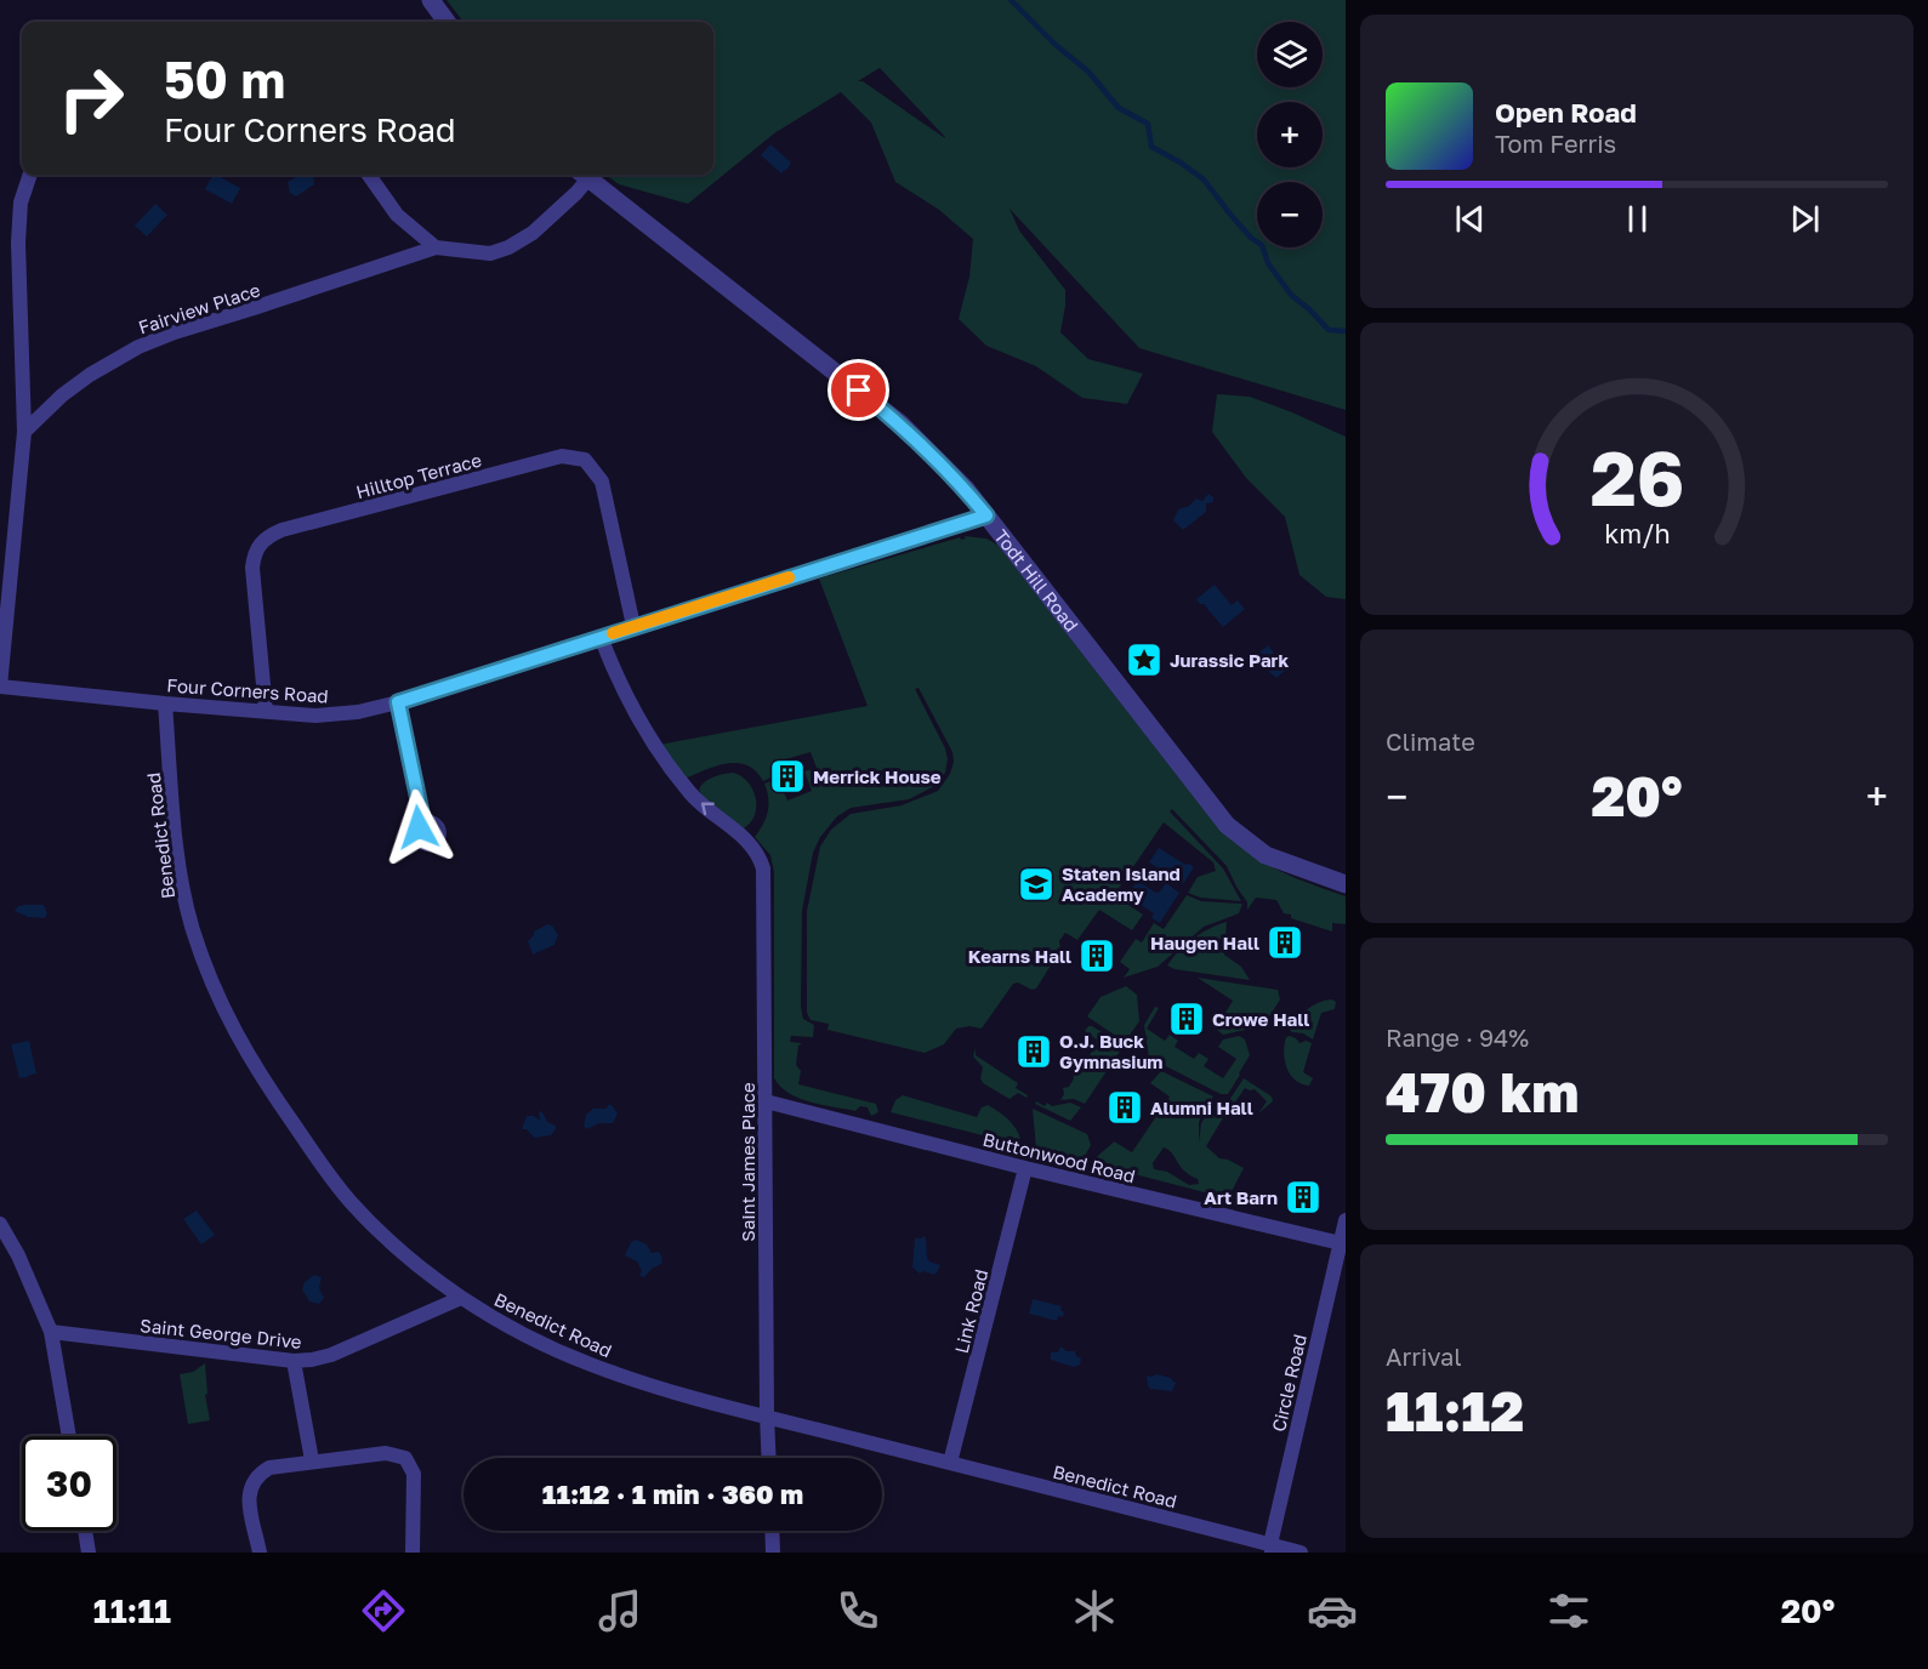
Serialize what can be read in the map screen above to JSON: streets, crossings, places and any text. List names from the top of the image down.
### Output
{
  "streets": {
    "street": [
      "Fairview Place",
      "Hilltop Terrace",
      "Todt Hill Road",
      "Four Corners Road",
      "Benedict Road",
      "Buttonwood Road",
      "Saint James Place",
      "Link Road",
      "Saint George Drive",
      "Circle Road"
    ]
  },
  "crossings": [
    ["Hilltop Terrace", "Four Corners Road"],
    ["Todt Hill Road", "Four Corners Road"],
    ["Four Corners Road", "Benedict Road"],
    ["Four Corners Road", "Saint James Place"],
    ["Benedict Road", "Saint James Place"],
    ["Benedict Road", "Link Road"],
    ["Benedict Road", "Saint George Drive"],
    ["Benedict Road", "Circle Road"],
    ["Buttonwood Road", "Saint James Place"],
    ["Buttonwood Road", "Link Road"],
    ["Buttonwood Road", "Circle Road"]
  ],
  "one_way": ["Saint James Place"],
  "places": {
    "place": ["Jurassic Park"],
    "building": [
      "Merrick House",
      "Haugen Hall",
      "Kearns Hall",
      "Crowe Hall",
      "O.J. Buck Gymnasium",
      "Alumni Hall",
      "Art Barn"
    ],
    "school or university": ["Staten Island Academy"]
  },
  "page": {
    "map_buttons": ["+", "−"],
    "turn": ["50 m", "Four Corners Road"],
    "song": ["Open Road", "Tom Ferris"],
    "tile": [
      "Climate",
      ["Range · 94%", "470 km"],
      ["Arrival", "11:12"]
    ],
    "heat": ["−", "20°", "+"],
    "limit": "30",
    "trip": "11:12 · 1 min · 360 m",
    "tabs": ["11:11", "20°"],
    "gauge": ["26", "km/h"]
  }
}
